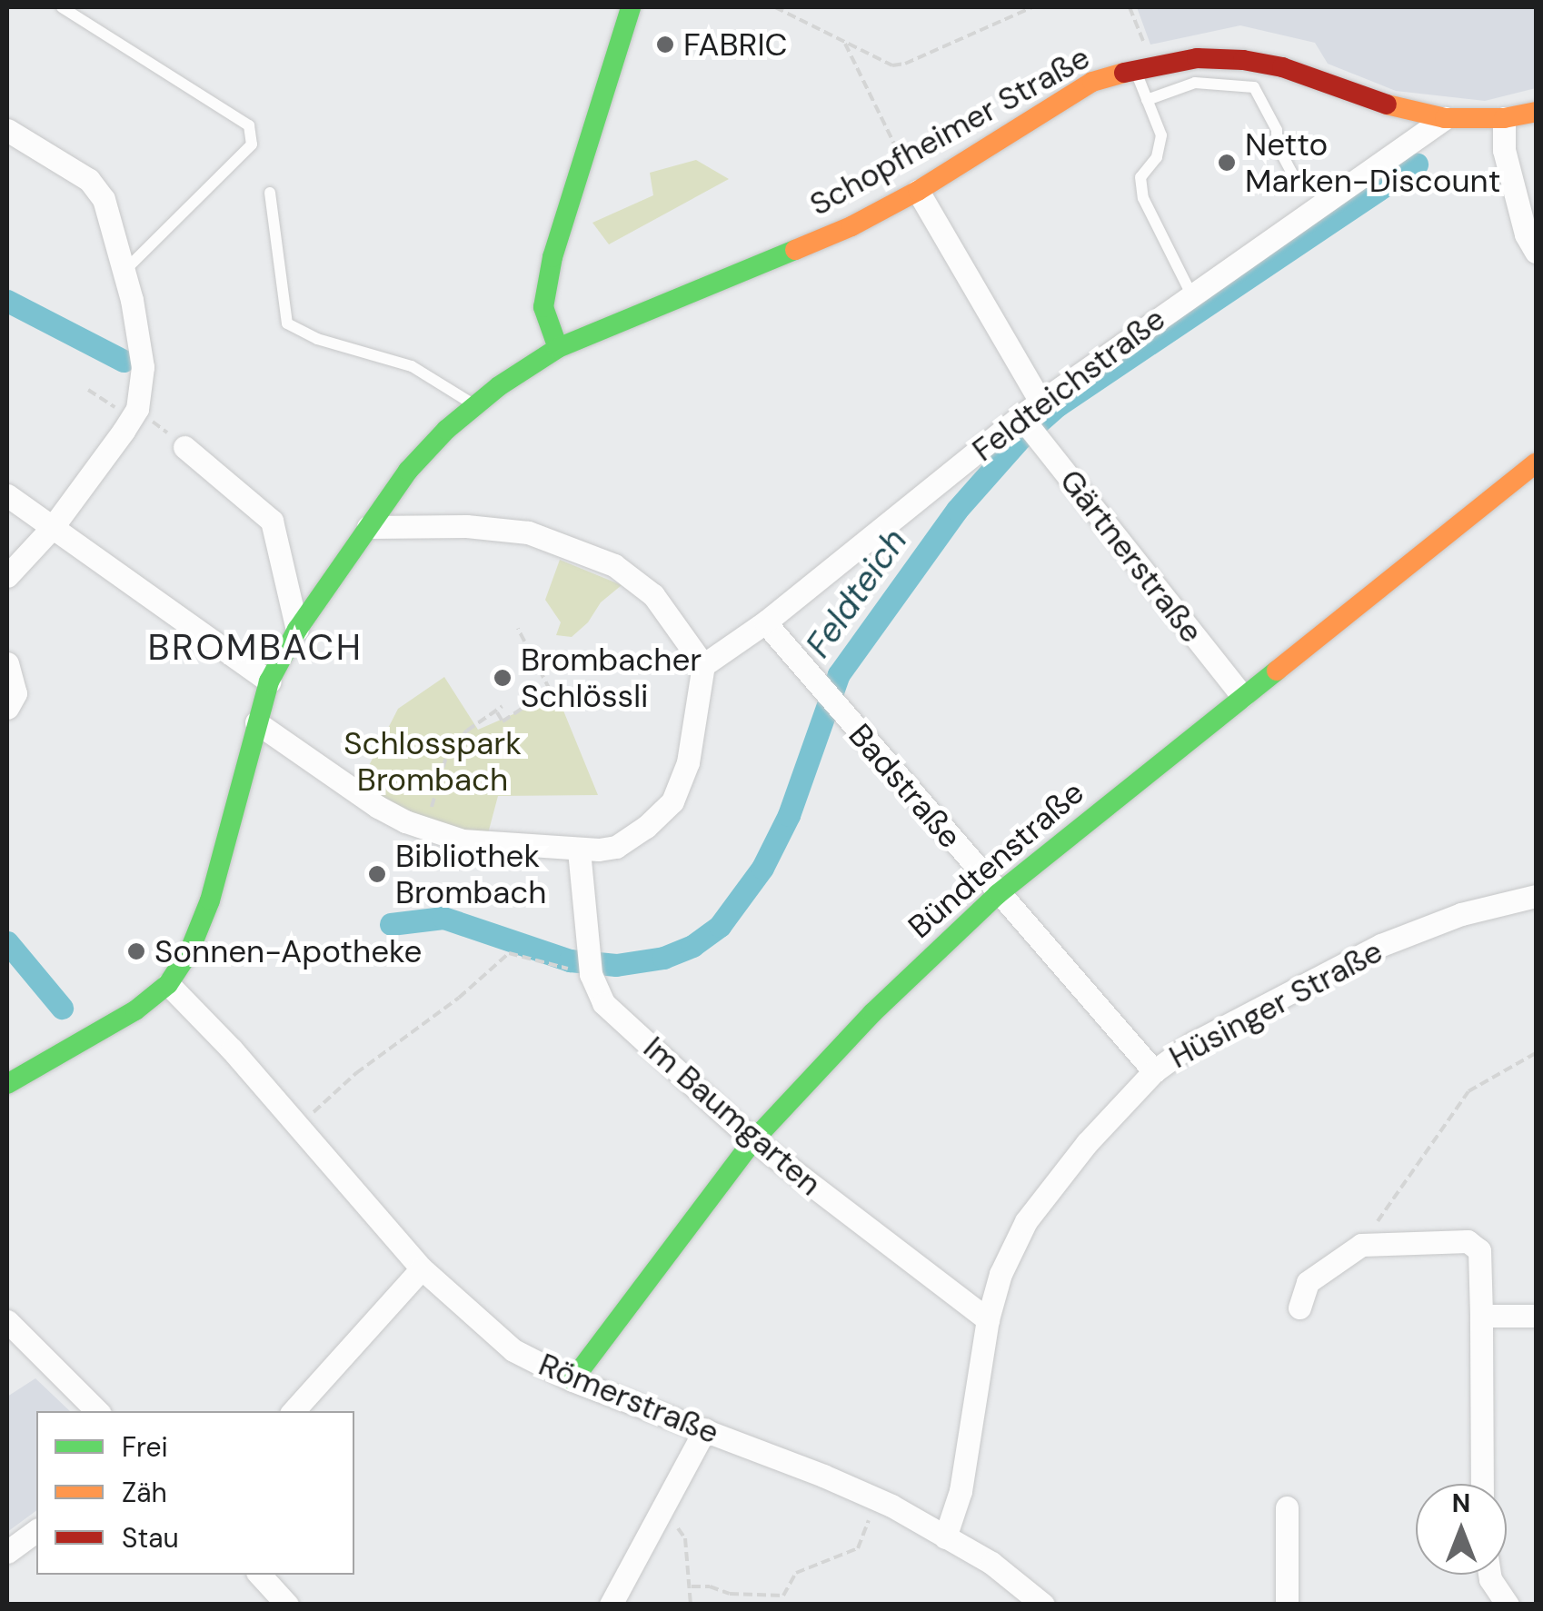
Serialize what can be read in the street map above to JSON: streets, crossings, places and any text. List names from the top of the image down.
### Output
{
  "streets": {
    "main road": ["Schopfheimer Straße", "Bündtenstraße"],
    "street": [
      "Feldteichstraße",
      "Gärtnerstraße",
      "Badstraße",
      "Hüsinger Straße",
      "Im Baumgarten",
      "Römerstraße"
    ]
  },
  "crossings": [
    ["Schopfheimer Straße", "Feldteichstraße"],
    ["Schopfheimer Straße", "Römerstraße"],
    ["Feldteichstraße", "Gärtnerstraße"],
    ["Feldteichstraße", "Badstraße"],
    ["Gärtnerstraße", "Bündtenstraße"],
    ["Badstraße", "Bündtenstraße"],
    ["Badstraße", "Hüsinger Straße"],
    ["Bündtenstraße", "Im Baumgarten"],
    ["Bündtenstraße", "Römerstraße"],
    ["Hüsinger Straße", "Im Baumgarten"],
    ["Hüsinger Straße", "Römerstraße"]
  ],
  "districts": ["BROMBACH"],
  "water": ["Feldteich"],
  "parks": ["Schlosspark Brombach"],
  "places": [
    "FABRIC",
    "Netto Marken-Discount",
    "Brombacher Schlössli",
    "Bibliothek Brombach",
    "Sonnen-Apotheke"
  ],
  "legend": ["Frei", "Zäh", "Stau"],
  "north": "top"
}
